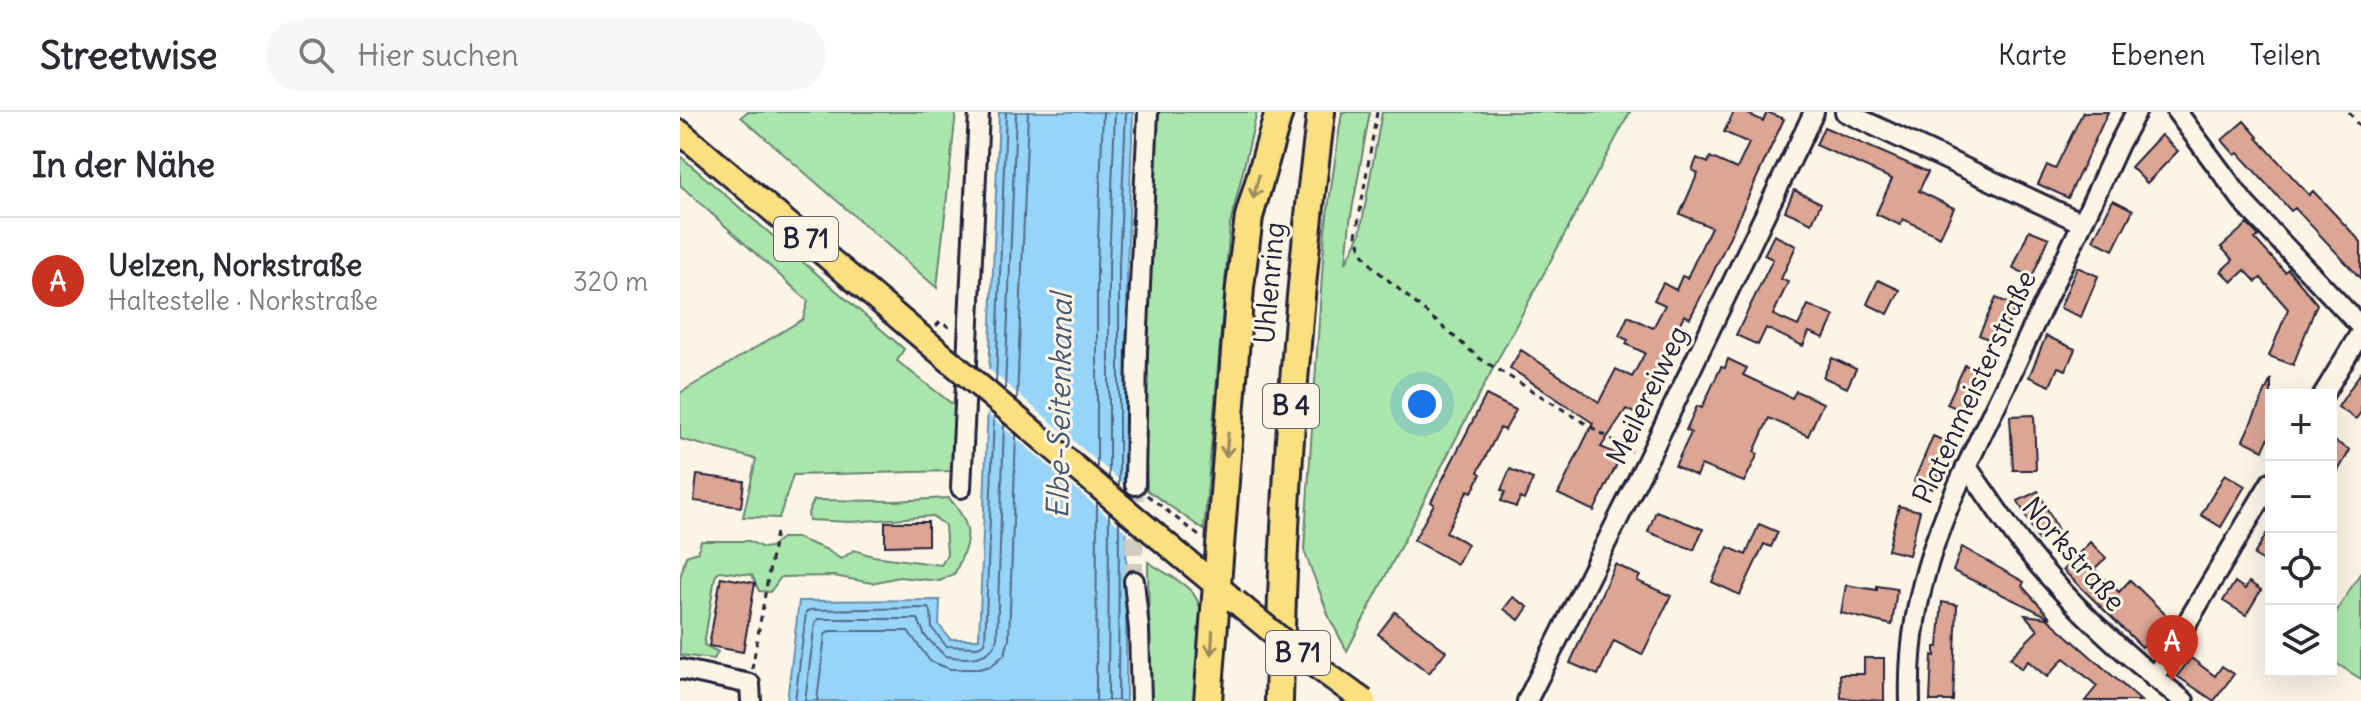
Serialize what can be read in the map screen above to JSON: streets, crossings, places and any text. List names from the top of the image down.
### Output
{
  "streets": {
    "highway": ["Uhlenring", "B 4"],
    "main road": ["B 71"],
    "street": ["Platenmeisterstraße", "Meilereiweg", "Norkstraße"]
  },
  "crossings": [
    ["Platenmeisterstraße", "Norkstraße"]
  ],
  "water": ["Elbe-Seitenkanal"],
  "page": {
    "header": "Streetwise",
    "search": "Hier suchen",
    "nav": ["Karte", "Ebenen", "Teilen"],
    "heading": "In der Nähe",
    "list": [
      {
        "mark": "A",
        "name": "Uelzen, Norkstraße",
        "note": "Haltestelle · Norkstraße",
        "value": "320 m"
      }
    ],
    "map_buttons": ["+", "−"],
    "pins": "A"
  }
}
